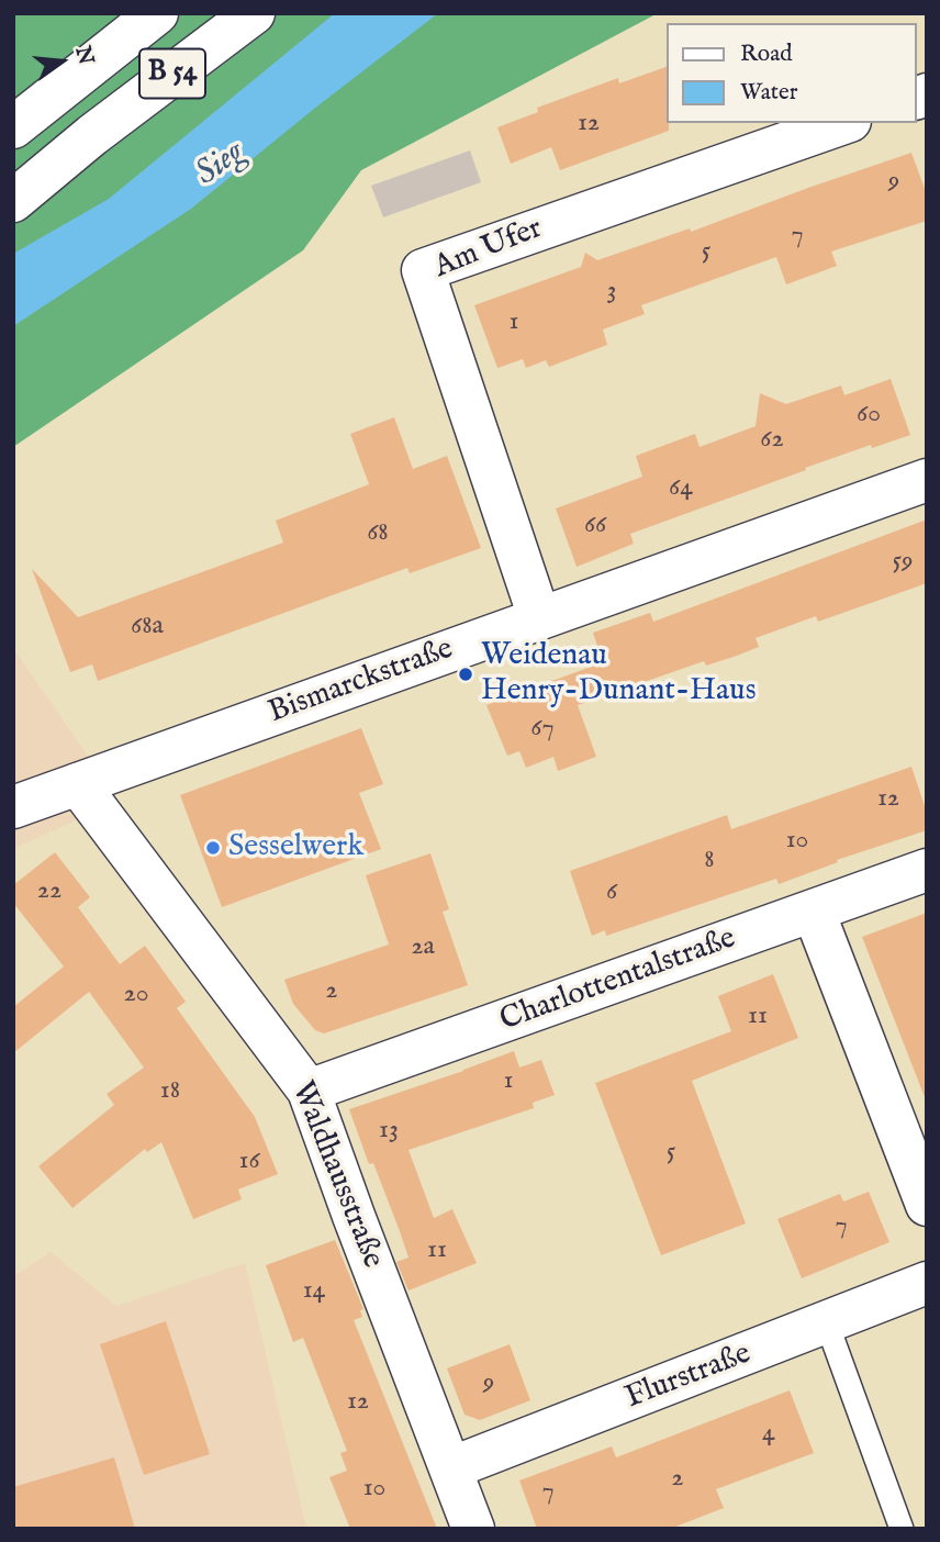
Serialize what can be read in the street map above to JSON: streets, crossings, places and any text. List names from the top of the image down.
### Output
{
  "streets": {
    "main road": [
      "B 54",
      "Am Ufer",
      "Bismarckstraße",
      "Charlottentalstraße",
      "Waldhausstraße",
      "Flurstraße"
    ]
  },
  "crossings": [
    ["Am Ufer", "Bismarckstraße"],
    ["Bismarckstraße", "Waldhausstraße"],
    ["Charlottentalstraße", "Waldhausstraße"],
    ["Waldhausstraße", "Flurstraße"]
  ],
  "water": ["Sieg"],
  "places": ["Weidenau Henry-Dunant-Haus", "Sesselwerk"],
  "house_numbers": [
    "12",
    "9",
    "7",
    "5",
    "3",
    "1",
    "60",
    "62",
    "64",
    "66",
    "68",
    "59",
    "68a",
    "67",
    "12",
    "10",
    "8",
    "22",
    "6",
    "2a",
    "2",
    "20",
    "11",
    "1",
    "18",
    "13",
    "5",
    "16",
    "7",
    "11",
    "14",
    "9",
    "12",
    "4",
    "2",
    "10",
    "7"
  ],
  "legend": ["Road", "Water"],
  "north": "right"
}
